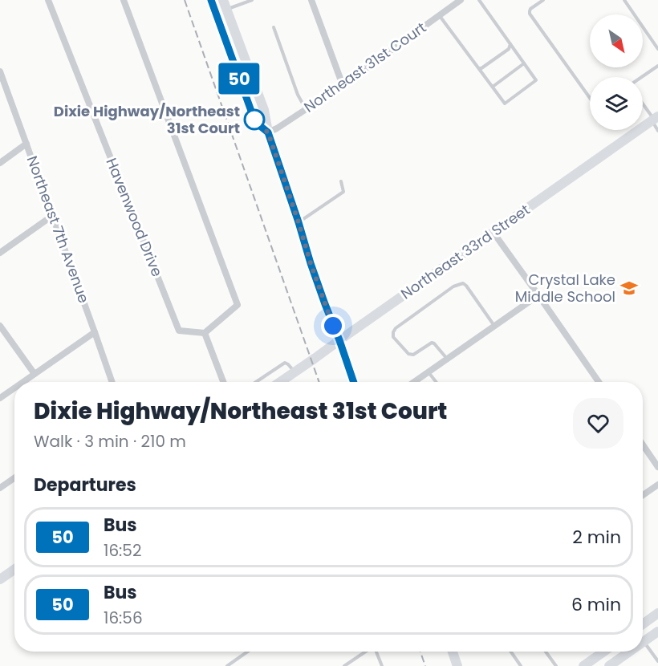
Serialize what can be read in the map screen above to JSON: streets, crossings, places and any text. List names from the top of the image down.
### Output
{
  "streets": {
    "main road": ["Northeast 33rd Street"],
    "street": ["Northeast 31st Court", "Havenwood Drive", "Northeast 7th Avenue"]
  },
  "places": {
    "other": ["Dixie Highway/Northeast 31st Court"],
    "school or university": ["Crystal Lake Middle School"]
  },
  "lines": ["bus line 50"],
  "north": "bottom right",
  "page": {
    "on_map": "50",
    "heading": [
      ["Dixie Highway/Northeast 31st Court", "Walk · 3 min · 210 m"],
      "Departures"
    ],
    "list": [
      {
        "mark": "50",
        "name": "Bus",
        "note": "16:52",
        "value": "2 min"
      },
      {
        "mark": "50",
        "name": "Bus",
        "note": "16:56",
        "value": "6 min"
      }
    ]
  }
}
